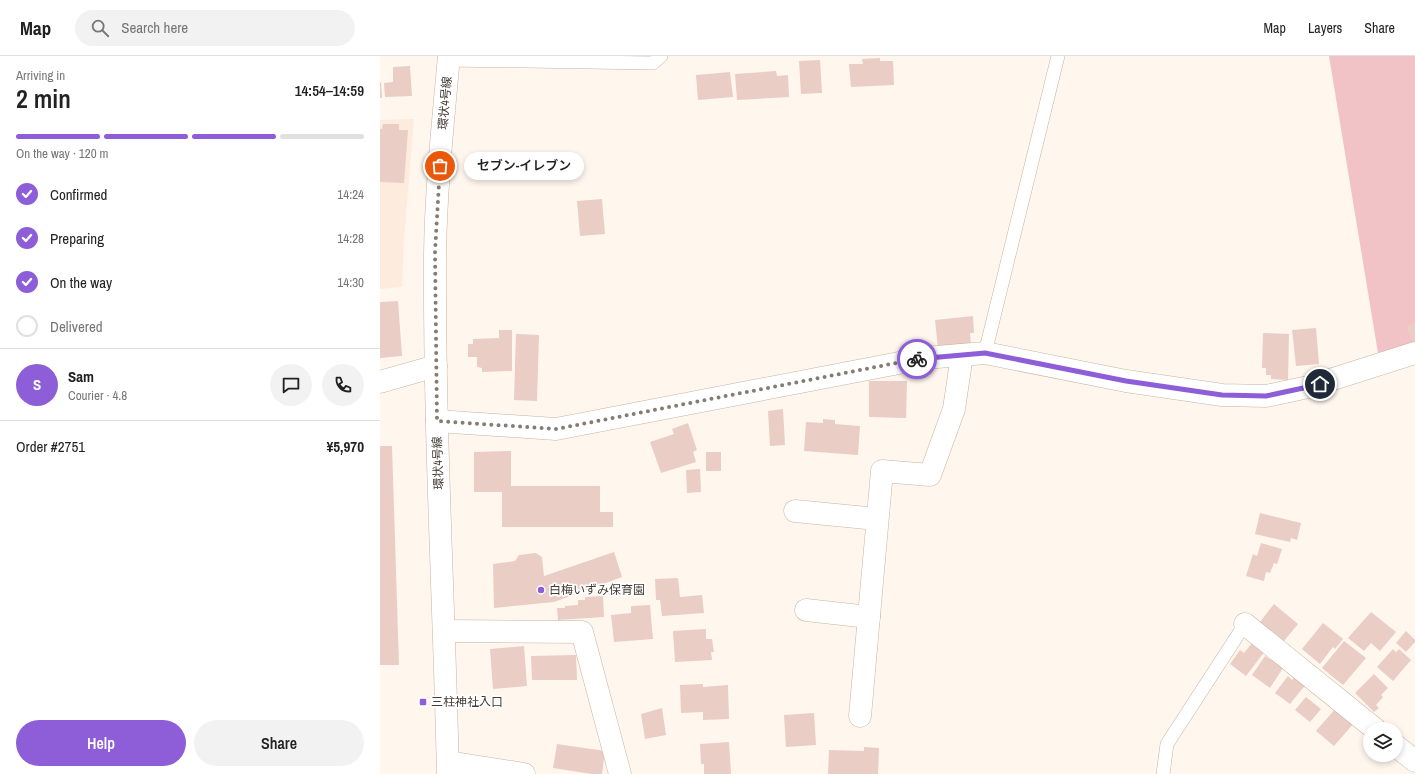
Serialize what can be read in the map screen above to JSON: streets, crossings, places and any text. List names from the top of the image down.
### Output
{
  "streets": {
    "street": ["環状4号線"]
  },
  "places": {
    "other": ["セブン-イレブン", "白梅いずみ保育園"],
    "transit": ["三柱神社入口"]
  },
  "page": {
    "header": "Map",
    "search": "Search here",
    "nav": ["Map", "Layers", "Share"],
    "heading": ["2 min", "Arriving in", "14:54–14:59"],
    "panel": [
      "Sam",
      "Courier · 4.8",
      "Order #2751",
      "¥5,970"
    ],
    "bar": "On the way · 120 m",
    "bubble": "セブン-イレブン",
    "list": [
      ["Confirmed", "14:24"],
      ["Preparing", "14:28"],
      ["On the way", "14:30"],
      "Delivered"
    ],
    "round": "S",
    "buttons": ["Help", "Share"]
  }
}
